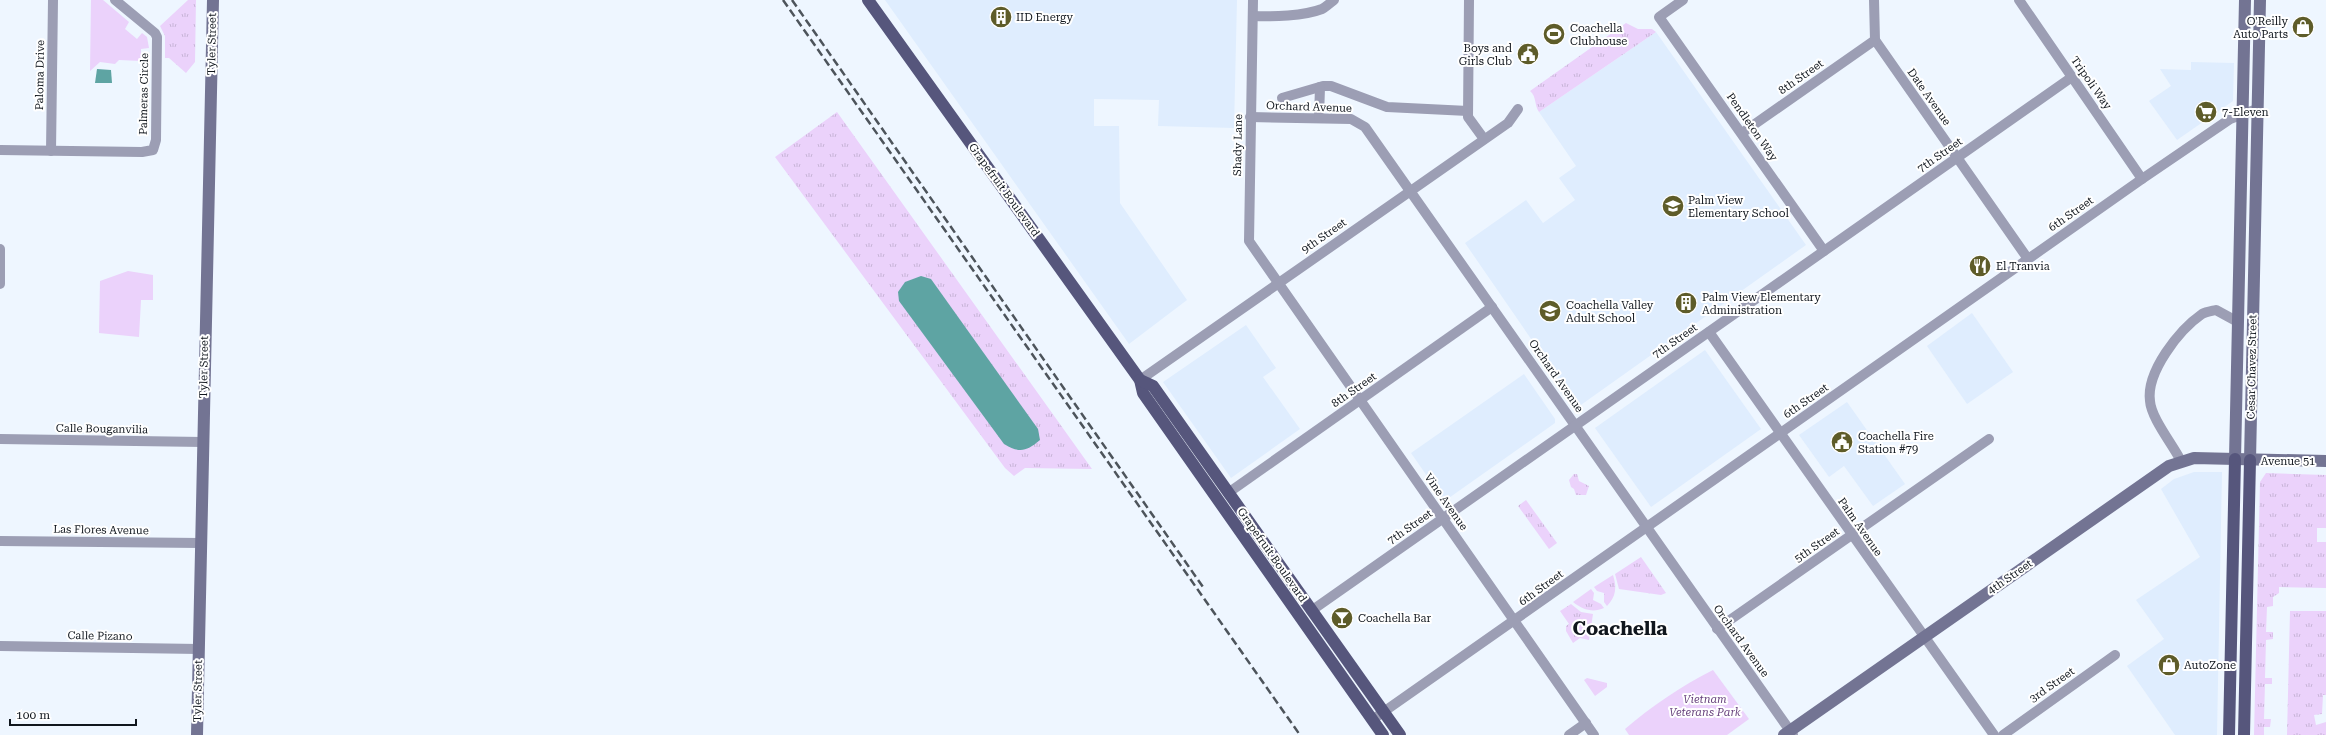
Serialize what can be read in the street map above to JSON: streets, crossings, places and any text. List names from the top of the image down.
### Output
{
  "streets": {
    "main road": ["Grapefruit Boulevard", "Cesar Chavez Street"],
    "street": [
      "Tyler Street",
      "Paloma Drive",
      "8th Street",
      "Tripoli Way",
      "Palmeras Circle",
      "Date Avenue",
      "Orchard Avenue",
      "Pendleton Way",
      "Shady Lane",
      "7th Street",
      "6th Street",
      "9th Street",
      "Calle Bouganvilia",
      "Avenue 51",
      "Vine Avenue",
      "Palm Avenue",
      "Las Flores Avenue",
      "5th Street",
      "4th Street",
      "Calle Pizano",
      "3rd Street"
    ]
  },
  "crossings": [
    ["Tyler Street", "Calle Bouganvilia"],
    ["Tyler Street", "Las Flores Avenue"],
    ["Tyler Street", "Calle Pizano"],
    ["Paloma Drive", "Palmeras Circle"],
    ["8th Street", "Date Avenue"],
    ["8th Street", "Orchard Avenue"],
    ["8th Street", "Pendleton Way"],
    ["8th Street", "Grapefruit Boulevard"],
    ["8th Street", "Vine Avenue"],
    ["Tripoli Way", "7th Street"],
    ["Tripoli Way", "6th Street"],
    ["Date Avenue", "7th Street"],
    ["Date Avenue", "6th Street"],
    ["Orchard Avenue", "Shady Lane"],
    ["Orchard Avenue", "7th Street"],
    ["Orchard Avenue", "6th Street"],
    ["Orchard Avenue", "9th Street"],
    ["Orchard Avenue", "5th Street"],
    ["Orchard Avenue", "4th Street"],
    ["Pendleton Way", "7th Street"],
    ["Shady Lane", "9th Street"],
    ["Shady Lane", "Vine Avenue"],
    ["7th Street", "Grapefruit Boulevard"],
    ["7th Street", "Vine Avenue"],
    ["7th Street", "Palm Avenue"],
    ["Grapefruit Boulevard", "6th Street"],
    ["Grapefruit Boulevard", "9th Street"],
    ["6th Street", "Cesar Chavez Street"],
    ["6th Street", "Vine Avenue"],
    ["6th Street", "Palm Avenue"],
    ["9th Street", "Vine Avenue"],
    ["Cesar Chavez Street", "Avenue 51"],
    ["Cesar Chavez Street", "4th Street"],
    ["Avenue 51", "4th Street"],
    ["Palm Avenue", "5th Street"],
    ["Palm Avenue", "4th Street"]
  ],
  "districts": ["Coachella"],
  "parks": ["Vietnam Veterans Park"],
  "places": {
    "building": ["IID Energy", "Palm View Elementary Administration"],
    "shop": ["O'Reilly Auto Parts", "AutoZone"],
    "sports": ["Coachella Clubhouse"],
    "public building": ["Boys and Girls Club", "Coachella Fire Station #79"],
    "supermarket": ["7-Eleven"],
    "school or university": ["Palm View Elementary School", "Coachella Valley Adult School"],
    "restaurant": ["El Tranvia"],
    "bar": ["Coachella Bar"]
  },
  "scale_bar": "100 m"
}
